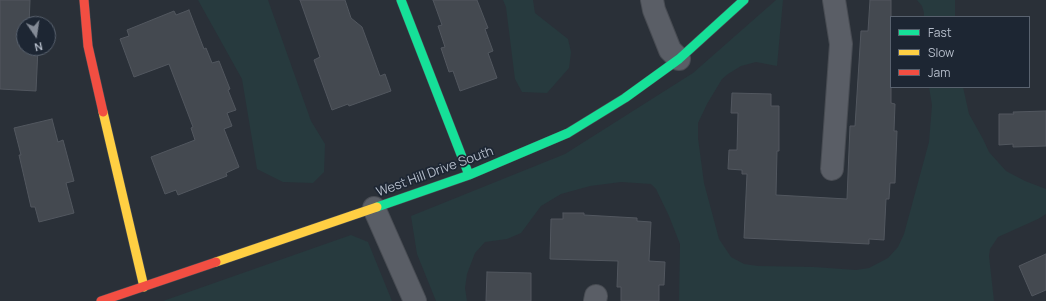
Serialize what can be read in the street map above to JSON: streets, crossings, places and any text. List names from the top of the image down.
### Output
{
  "streets": {
    "street": ["West Hill Drive South"]
  },
  "legend": ["Fast", "Slow", "Jam"],
  "north": "bottom"
}
